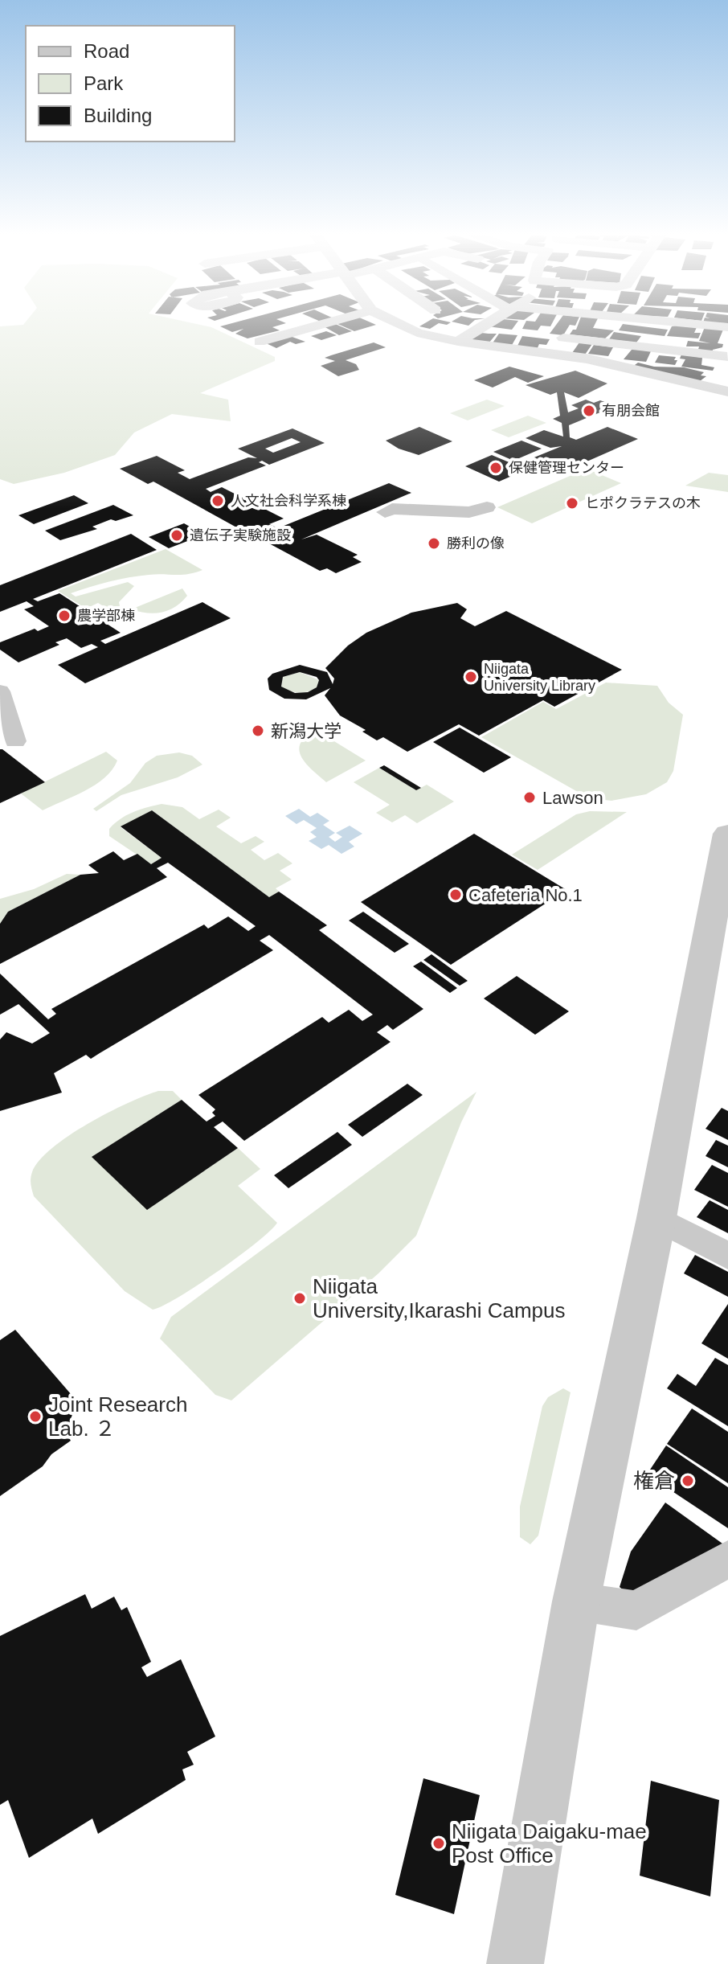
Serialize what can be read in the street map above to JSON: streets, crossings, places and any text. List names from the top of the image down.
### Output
{
  "places": [
    "有朋会館",
    "保健管理センター",
    "人文社会科学系棟",
    "ヒポクラテスの木",
    "遺伝子実験施設",
    "勝利の像",
    "農学部棟",
    "Niigata University Library",
    "新潟大学",
    "Lawson",
    "Cafeteria No.1",
    "Niigata University,Ikarashi Campus",
    "Joint Research Lab. ２",
    "権倉",
    "Niigata Daigaku-mae Post Office"
  ],
  "legend": ["Road", "Park", "Building"]
}
